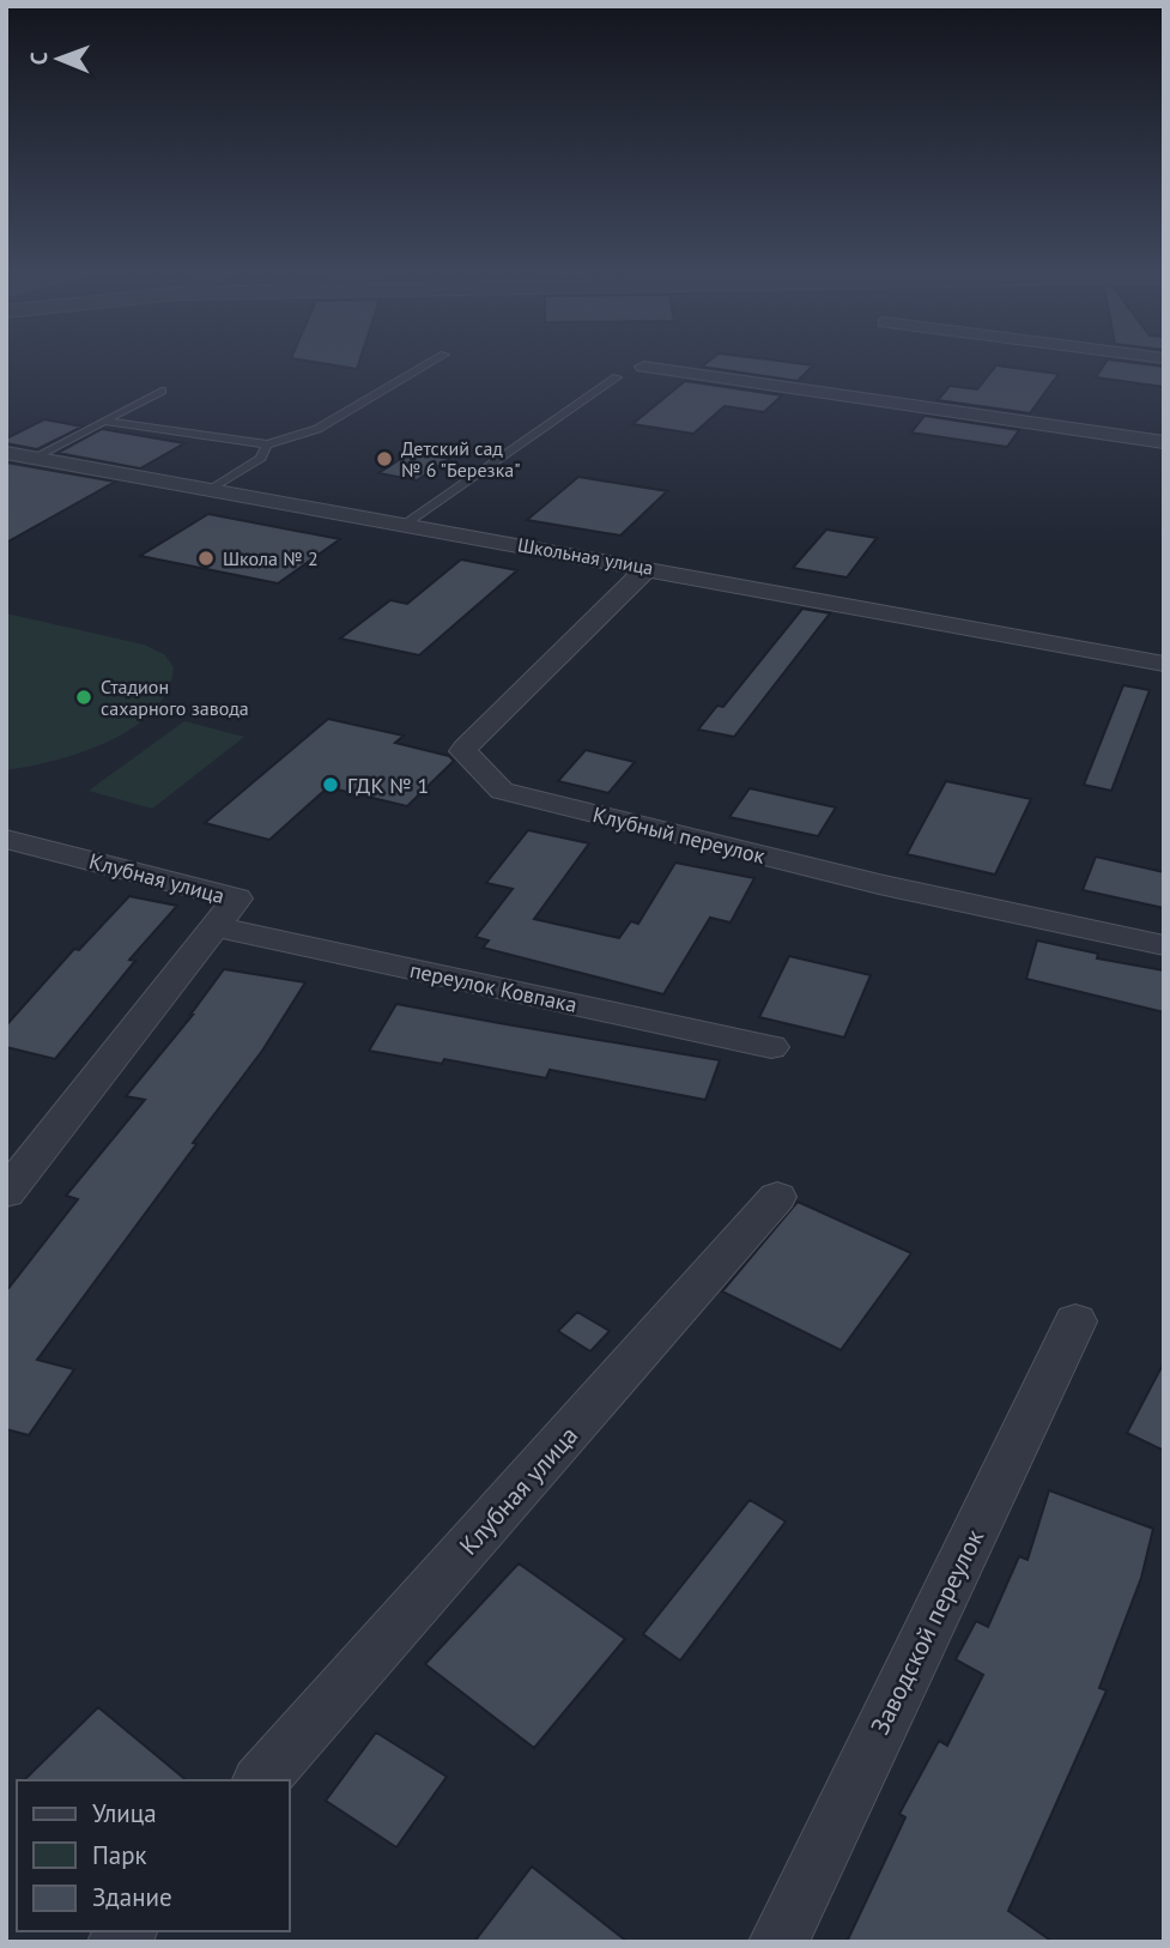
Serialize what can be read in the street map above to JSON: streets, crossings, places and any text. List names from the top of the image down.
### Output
{
  "streets": {
    "street": [
      "Школьная улица",
      "Клубный переулок",
      "Клубная улица",
      "переулок Ковпака",
      "Заводской переулок"
    ]
  },
  "crossings": [
    ["Школьная улица", "Клубный переулок"],
    ["Клубная улица", "переулок Ковпака"]
  ],
  "places": [
    "Детский сад № 6 \"Березка\"",
    "Школа № 2",
    "Стадион сахарного завода",
    "ГДК № 1"
  ],
  "legend": ["Улица", "Парк", "Здание"],
  "north": "left"
}
